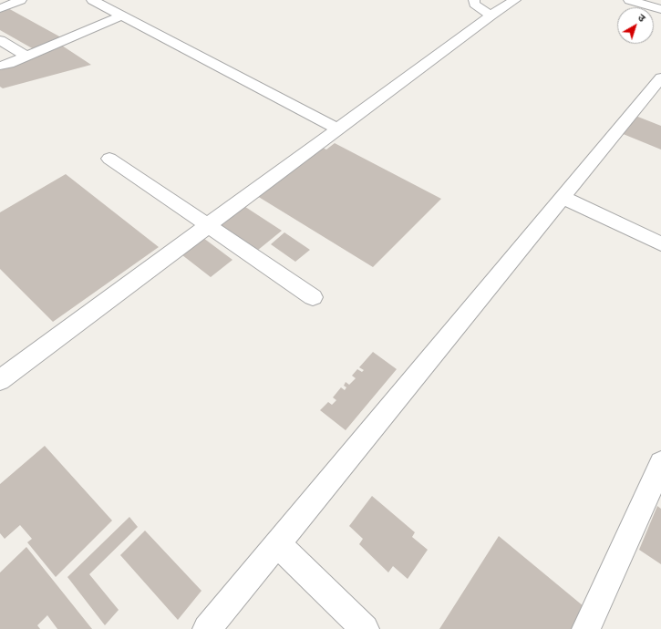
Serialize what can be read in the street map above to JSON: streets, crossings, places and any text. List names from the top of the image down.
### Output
{
  "north": "top right"
}
